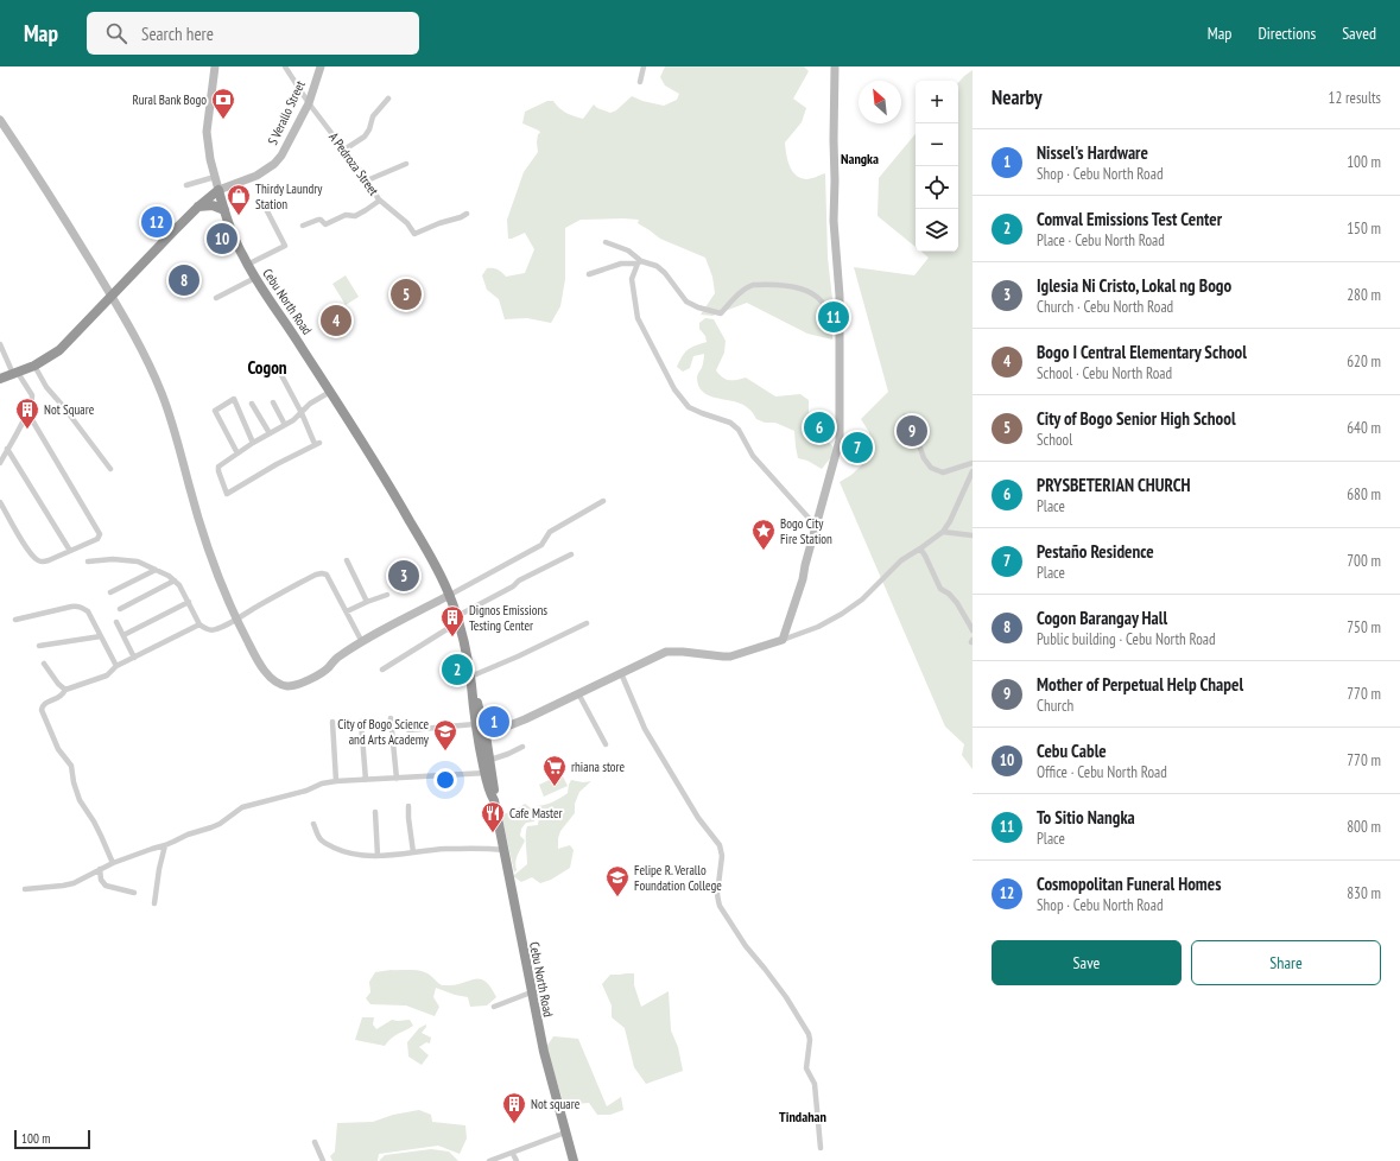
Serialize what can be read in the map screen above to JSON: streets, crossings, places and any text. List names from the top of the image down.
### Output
{
  "streets": {
    "highway": ["Cebu North Road"],
    "main road": ["S Verallo Street"],
    "street": ["A Pedroza Street"]
  },
  "crossings": [
    ["S Verallo Street", "A Pedroza Street"],
    ["S Verallo Street", "Cebu North Road"]
  ],
  "districts": ["Nangka", "Cogon", "Tindahan"],
  "places": {
    "bank": ["Rural Bank Bogo"],
    "shop": ["Thirdy Laundry Station"],
    "building": ["Not Square", "Dignos Emissions Testing Center", "Not square"],
    "place": ["Bogo City Fire Station"],
    "school or university": ["City of Bogo Science and Arts Academy", "Felipe R. Verallo Foundation College"],
    "supermarket": ["rhiana store"],
    "restaurant": ["Cafe Master"]
  },
  "scale_bar": "100 m",
  "north": "top left",
  "page": {
    "header": "Map",
    "search": "Search here",
    "nav": ["Map", "Directions", "Saved"],
    "heading": ["Nearby", "12 results"],
    "map_buttons": ["+", "−"],
    "list": [
      {
        "mark": "1",
        "name": "Nissel's Hardware",
        "note": "Shop · Cebu North Road",
        "value": "100 m"
      },
      {
        "mark": "2",
        "name": "Comval Emissions Test Center",
        "note": "Place · Cebu North Road",
        "value": "150 m"
      },
      {
        "mark": "3",
        "name": "Iglesia Ni Cristo, Lokal ng Bogo",
        "note": "Church · Cebu North Road",
        "value": "280 m"
      },
      {
        "mark": "4",
        "name": "Bogo I Central Elementary School",
        "note": "School · Cebu North Road",
        "value": "620 m"
      },
      {
        "mark": "5",
        "name": "City of Bogo Senior High School",
        "note": "School",
        "value": "640 m"
      },
      {
        "mark": "6",
        "name": "PRYSBETERIAN CHURCH",
        "note": "Place",
        "value": "680 m"
      },
      {
        "mark": "7",
        "name": "Pestaño Residence",
        "note": "Place",
        "value": "700 m"
      },
      {
        "mark": "8",
        "name": "Cogon Barangay Hall",
        "note": "Public building · Cebu North Road",
        "value": "750 m"
      },
      {
        "mark": "9",
        "name": "Mother of Perpetual Help Chapel",
        "note": "Church",
        "value": "770 m"
      },
      {
        "mark": "10",
        "name": "Cebu Cable",
        "note": "Office · Cebu North Road",
        "value": "770 m"
      },
      {
        "mark": "11",
        "name": "To Sitio Nangka",
        "note": "Place",
        "value": "800 m"
      },
      {
        "mark": "12",
        "name": "Cosmopolitan Funeral Homes",
        "note": "Shop · Cebu North Road",
        "value": "830 m"
      }
    ],
    "pins": [
      "12",
      "10",
      "8",
      "5",
      "11",
      "4",
      "6",
      "9",
      "7",
      "3",
      "2",
      "1"
    ],
    "buttons": ["Save", "Share"],
    "scale": "100 m"
  }
}
